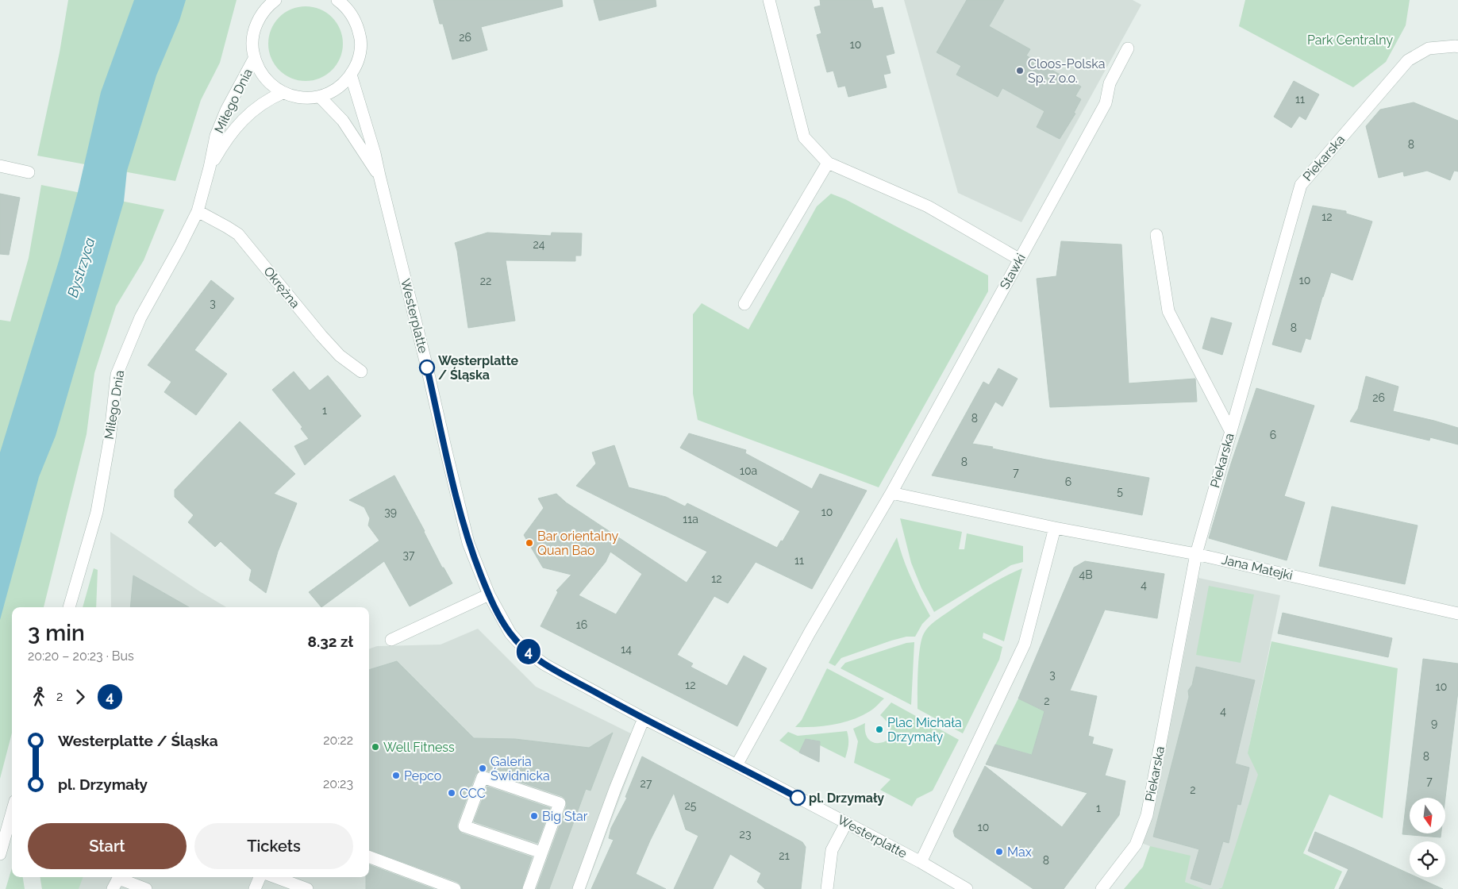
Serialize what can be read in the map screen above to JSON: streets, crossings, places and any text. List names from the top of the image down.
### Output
{
  "streets": {
    "street": [
      "Miłego Dnia",
      "Piekarska",
      "Stawki",
      "Okrężna",
      "Westerplatte",
      "Jana Matejki"
    ]
  },
  "crossings": [
    ["Miłego Dnia", "Okrężna"],
    ["Piekarska", "Jana Matejki"]
  ],
  "water": ["Bystrzyca"],
  "parks": ["Park Centralny"],
  "places": [
    "Cloos-Polska Sp. z o.o.",
    "Westerplatte / Śląska",
    "Bar orientalny Quan Bao",
    "Plac Michała Drzymały",
    "Well Fitness",
    "Galeria Świdnicka",
    "Pepco",
    "CCC",
    "pl. Drzymały",
    "Big Star",
    "Max"
  ],
  "lines": ["bus line 4"],
  "house_numbers": [
    "26",
    "10",
    "11",
    "8",
    "12",
    "24",
    "10",
    "22",
    "3",
    "8",
    "26",
    "1",
    "8",
    "6",
    "8",
    "10a",
    "7",
    "6",
    "5",
    "39",
    "10",
    "11a",
    "37",
    "11",
    "4B",
    "12",
    "4",
    "16",
    "14",
    "3",
    "12",
    "10",
    "2",
    "4",
    "9",
    "8",
    "7",
    "27",
    "2",
    "25",
    "1",
    "10",
    "23",
    "21",
    "8"
  ],
  "north": "bottom",
  "page": {
    "on_map": "4",
    "heading": ["3 min", "20:20 – 20:23 · Bus", "8.32 zł"],
    "legs": ["2", "4"],
    "list": [
      {
        "name": "Westerplatte / Śląska",
        "value": "20:22"
      },
      {
        "name": "pl. Drzymały",
        "value": "20:23"
      }
    ],
    "buttons": ["Start", "Tickets"]
  }
}
